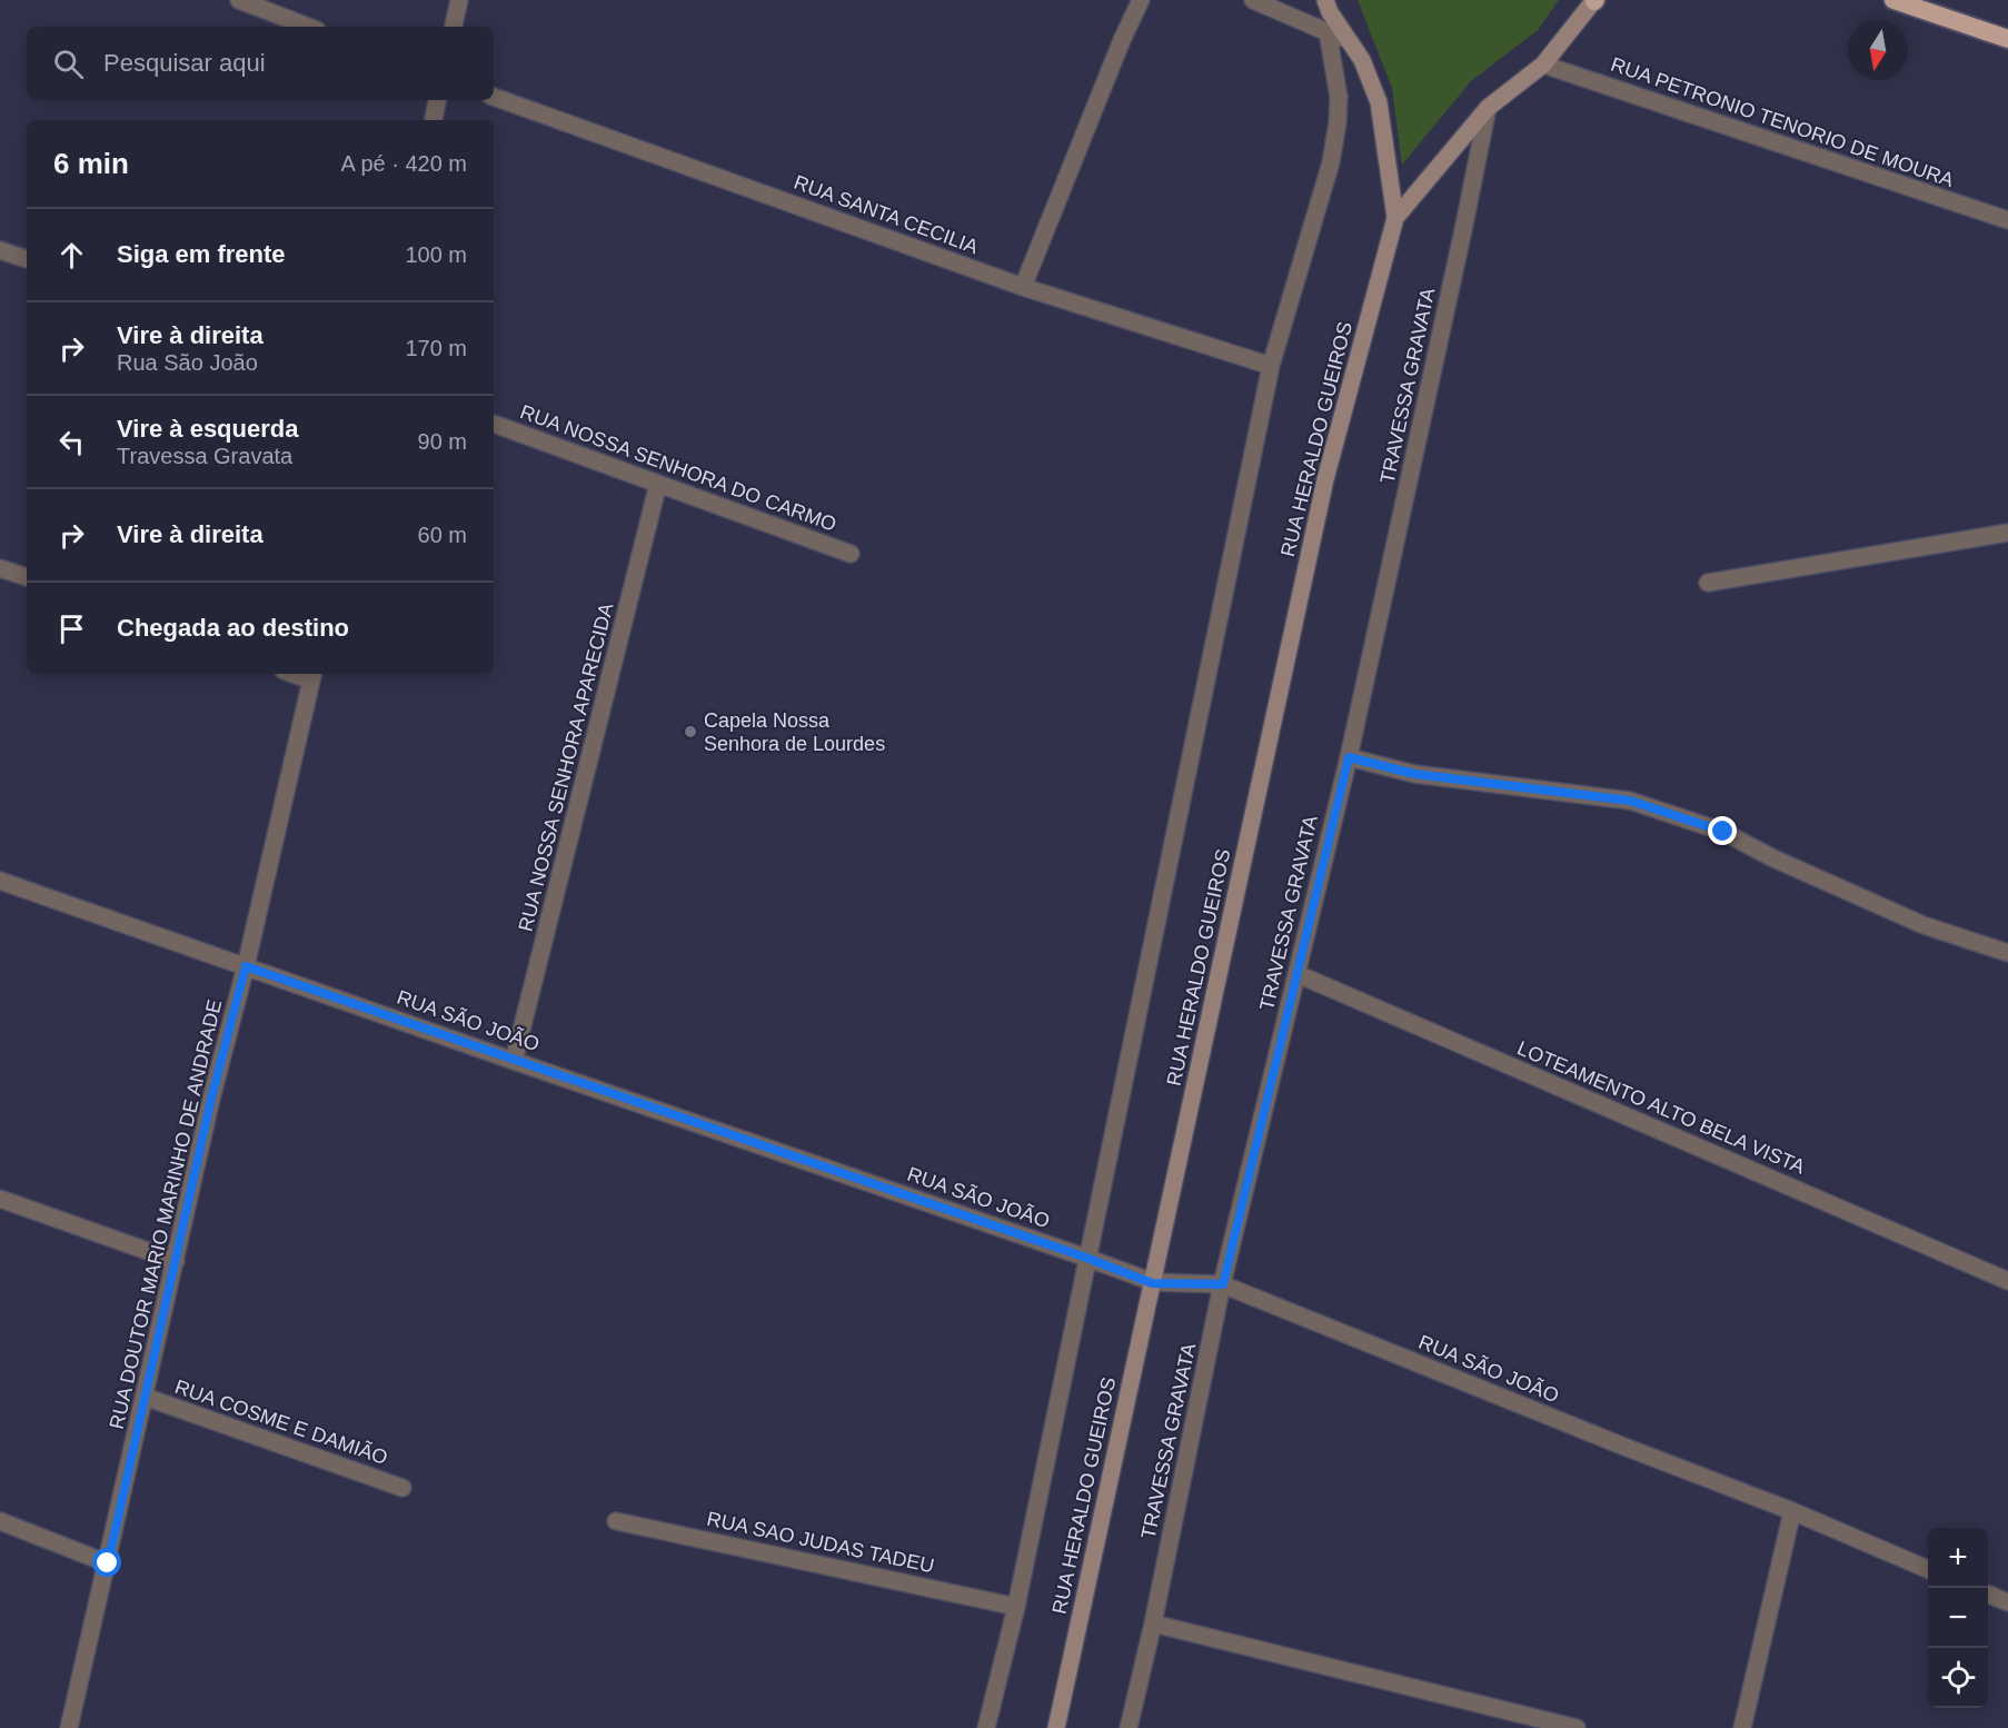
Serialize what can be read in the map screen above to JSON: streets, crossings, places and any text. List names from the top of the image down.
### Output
{
  "streets": {
    "main road": ["RUA HERALDO GUEIROS"],
    "street": [
      "RUA PETRONIO TENORIO DE MOURA",
      "RUA SANTA CECILIA",
      "TRAVESSA GRAVATA",
      "RUA NOSSA SENHORA DO CARMO",
      "RUA NOSSA SENHORA APARECIDA",
      "RUA SÃO JOÃO",
      "LOTEAMENTO ALTO BELA VISTA",
      "RUA DOUTOR MARIO MARINHO DE ANDRADE",
      "RUA COSME E DAMIÃO",
      "RUA SAO JUDAS TADEU"
    ]
  },
  "crossings": [
    ["RUA PETRONIO TENORIO DE MOURA", "RUA HERALDO GUEIROS"],
    ["TRAVESSA GRAVATA", "RUA HERALDO GUEIROS"],
    ["TRAVESSA GRAVATA", "RUA SÃO JOÃO"],
    ["TRAVESSA GRAVATA", "LOTEAMENTO ALTO BELA VISTA"],
    ["RUA HERALDO GUEIROS", "RUA SÃO JOÃO"],
    ["RUA NOSSA SENHORA DO CARMO", "RUA NOSSA SENHORA APARECIDA"],
    ["RUA NOSSA SENHORA APARECIDA", "RUA SÃO JOÃO"],
    ["RUA SÃO JOÃO", "RUA DOUTOR MARIO MARINHO DE ANDRADE"],
    ["RUA DOUTOR MARIO MARINHO DE ANDRADE", "RUA COSME E DAMIÃO"]
  ],
  "places": ["Capela Nossa Senhora de Lourdes"],
  "north": "bottom",
  "page": {
    "search": "Pesquisar aqui",
    "heading": ["6 min", "A pé · 420 m"],
    "list": [
      ["Siga em frente", "100 m"],
      ["Vire à direita", "Rua São João", "170 m"],
      ["Vire à esquerda", "Travessa Gravata", "90 m"],
      ["Vire à direita", "60 m"],
      "Chegada ao destino"
    ],
    "map_buttons": ["+", "−"]
  }
}
